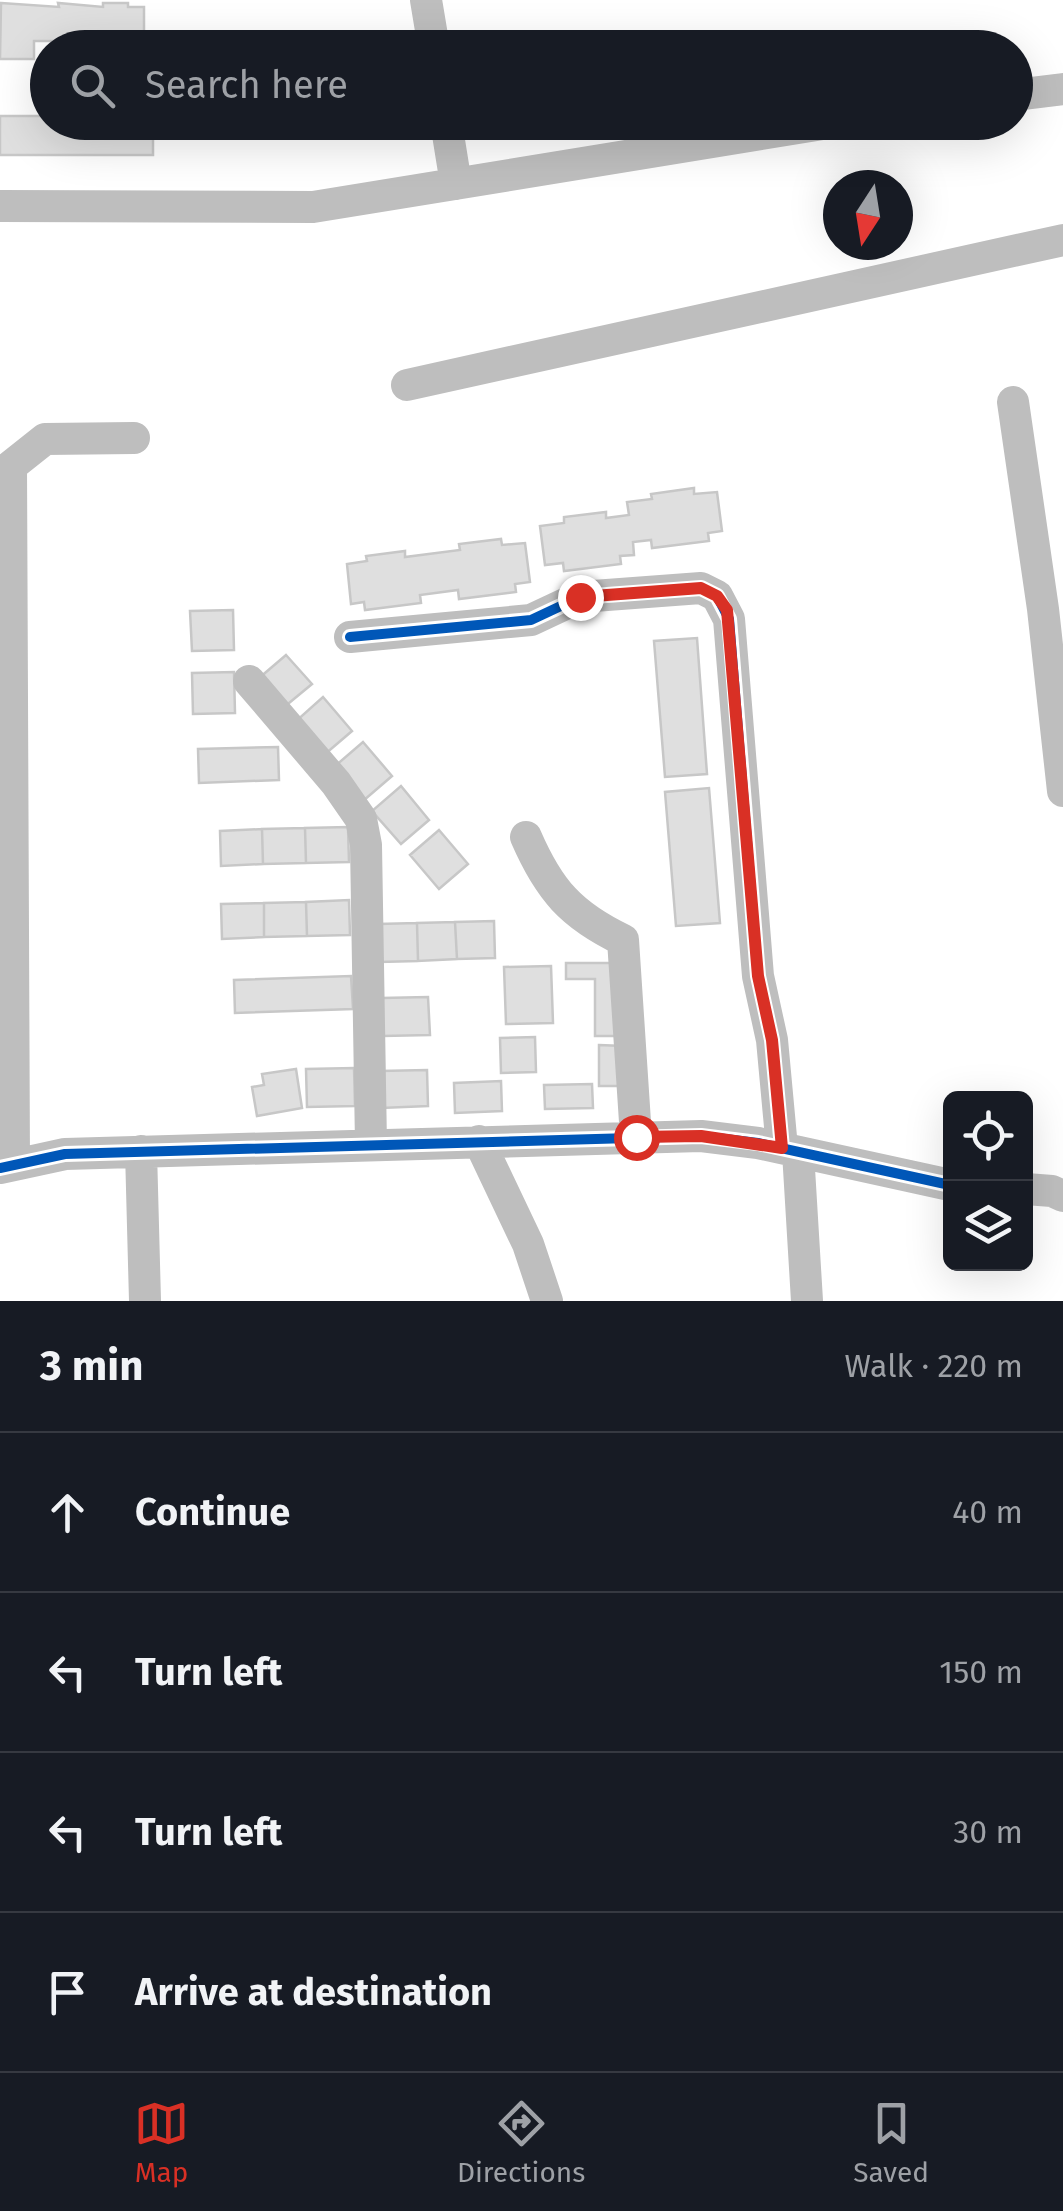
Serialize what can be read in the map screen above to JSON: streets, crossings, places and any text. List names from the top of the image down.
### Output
{
  "north": "bottom",
  "page": {
    "search": "Search here",
    "heading": ["3 min", "Walk · 220 m"],
    "list": [
      ["Continue", "40 m"],
      ["Turn left", "150 m"],
      ["Turn left", "30 m"],
      "Arrive at destination"
    ],
    "nav": ["Map", "Directions", "Saved"]
  }
}
